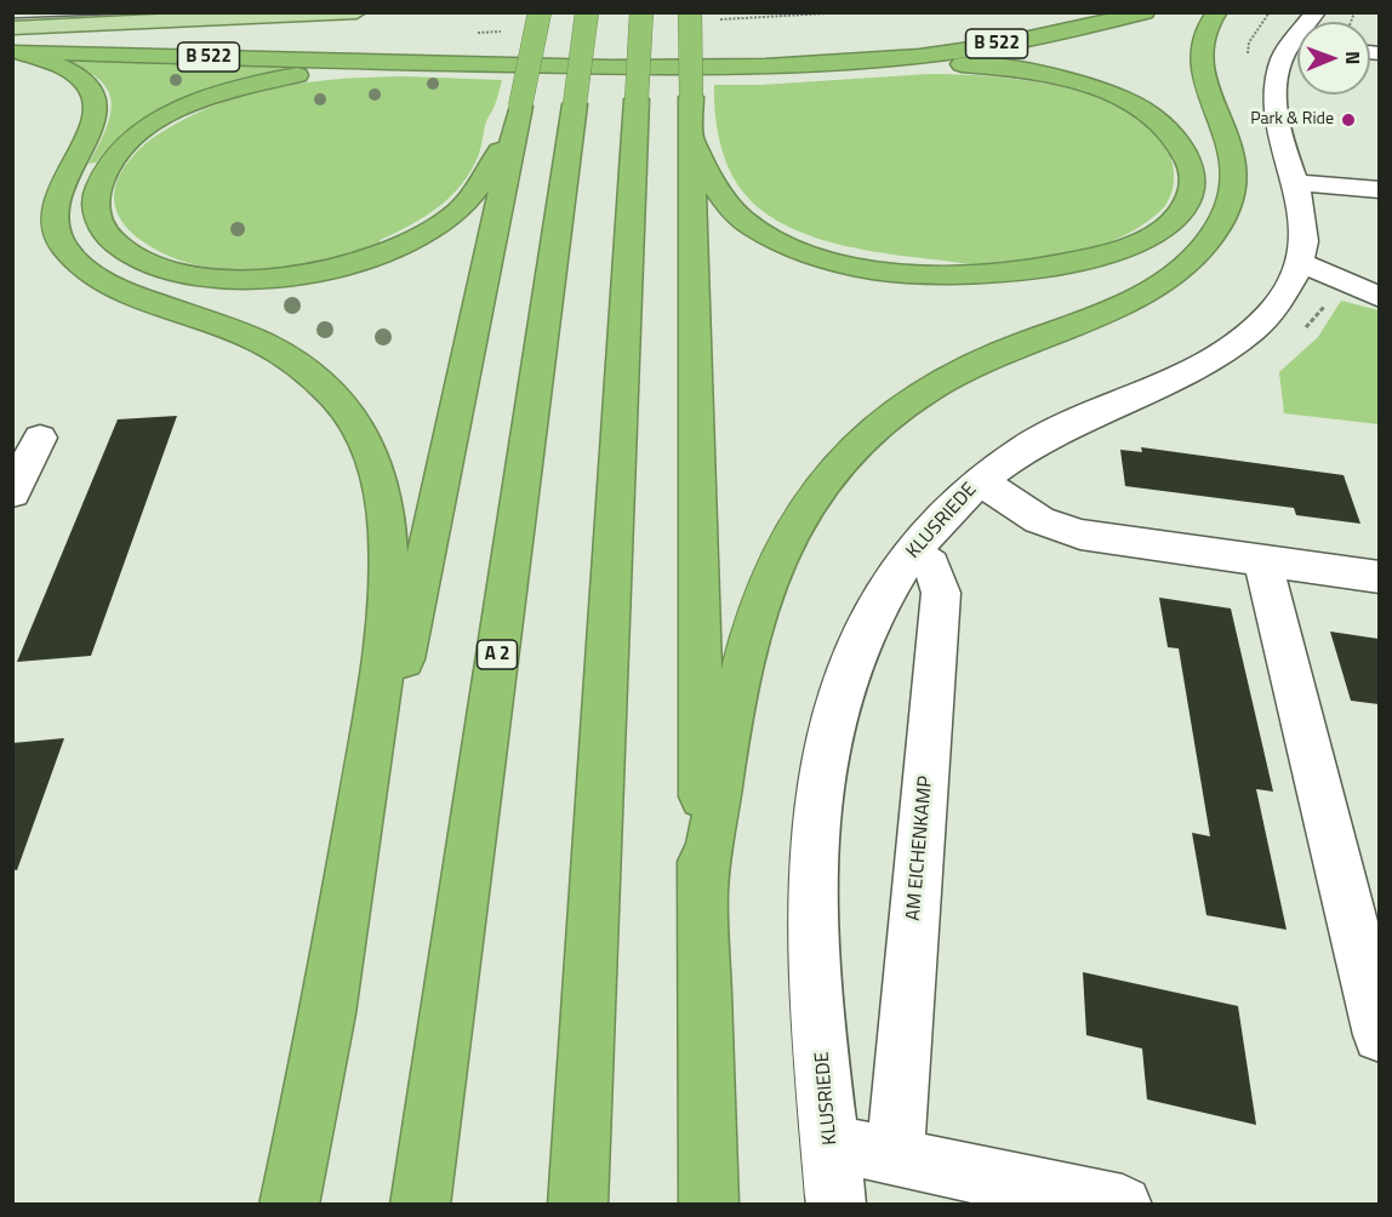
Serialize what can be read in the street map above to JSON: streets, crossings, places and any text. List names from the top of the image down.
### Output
{
  "streets": {
    "highway": ["B 522", "A 2"],
    "street": ["KLUSRIEDE", "AM EICHENKAMP"]
  },
  "crossings": [
    ["KLUSRIEDE", "AM EICHENKAMP"]
  ],
  "places": ["Park & Ride"],
  "north": "right"
}
